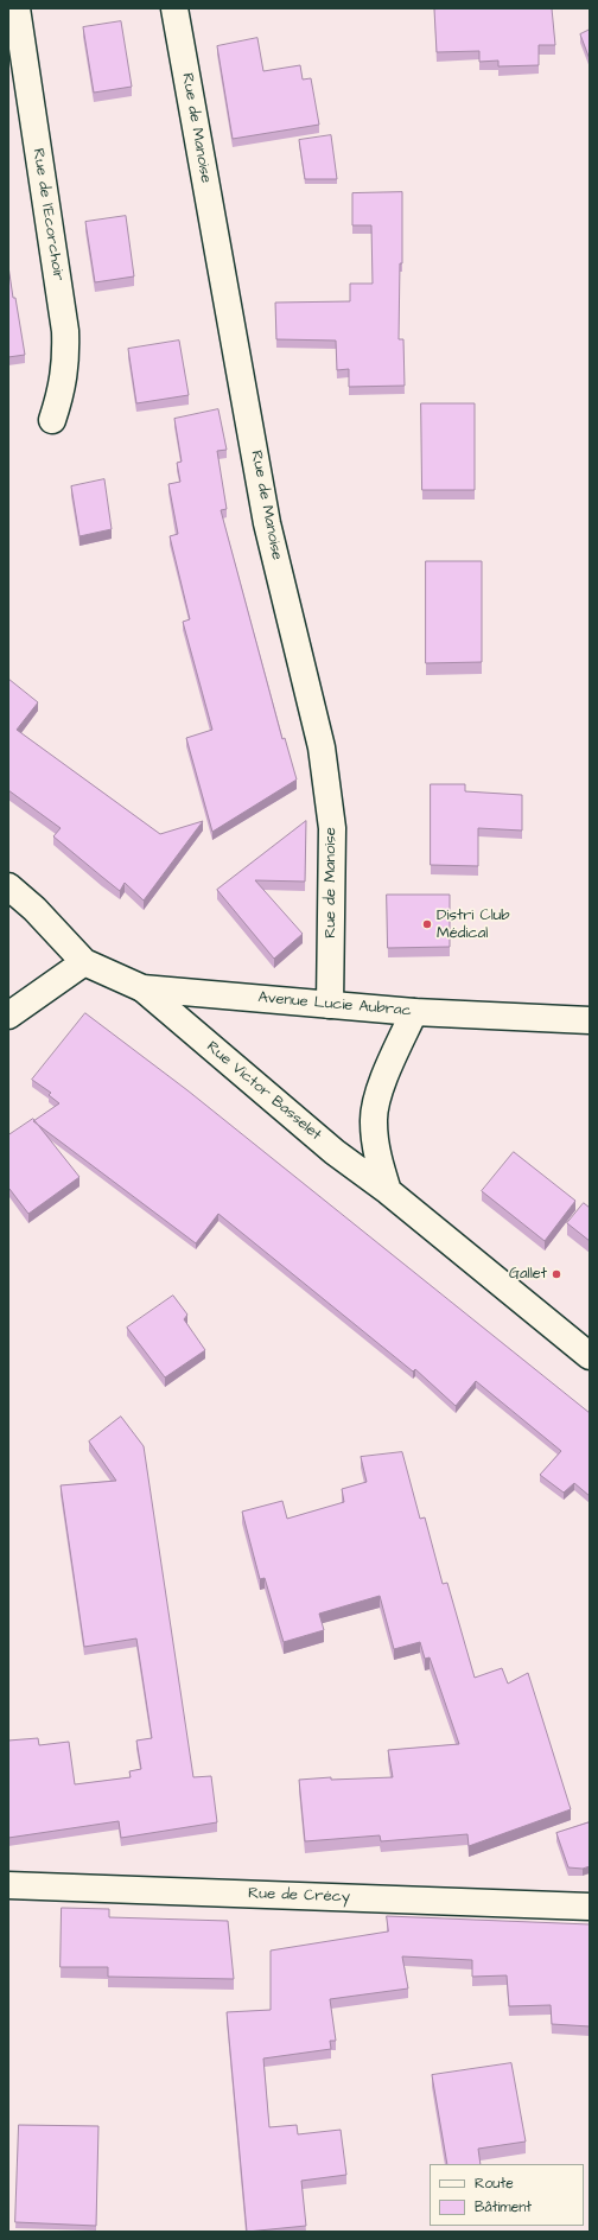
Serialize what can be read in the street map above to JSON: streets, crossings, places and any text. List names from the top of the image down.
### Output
{
  "streets": {
    "street": [
      "Rue de Manoise",
      "Rue de l'Ecorchoir",
      "Avenue Lucie Aubrac",
      "Rue Victor Basselet",
      "Rue de Crécy"
    ]
  },
  "crossings": [
    ["Rue de Manoise", "Avenue Lucie Aubrac"],
    ["Avenue Lucie Aubrac", "Rue Victor Basselet"]
  ],
  "places": ["Distri Club Médical", "Gallet"],
  "legend": ["Route", "Bâtiment"]
}
